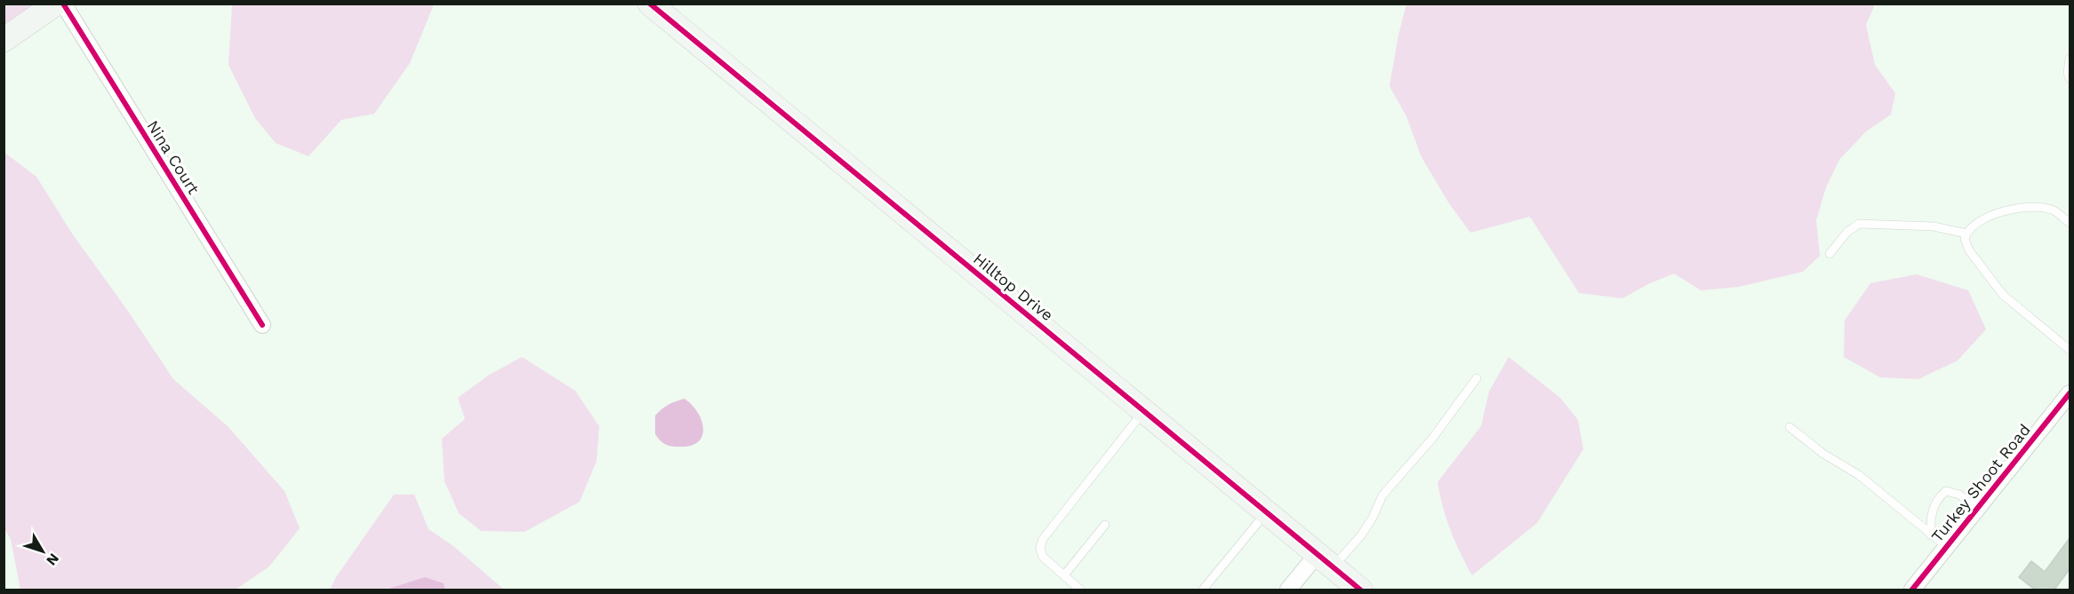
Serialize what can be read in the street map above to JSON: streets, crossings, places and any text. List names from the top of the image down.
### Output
{
  "streets": {
    "street": ["Nina Court", "Hilltop Drive", "Turkey Shoot Road"]
  },
  "north": "bottom right"
}
